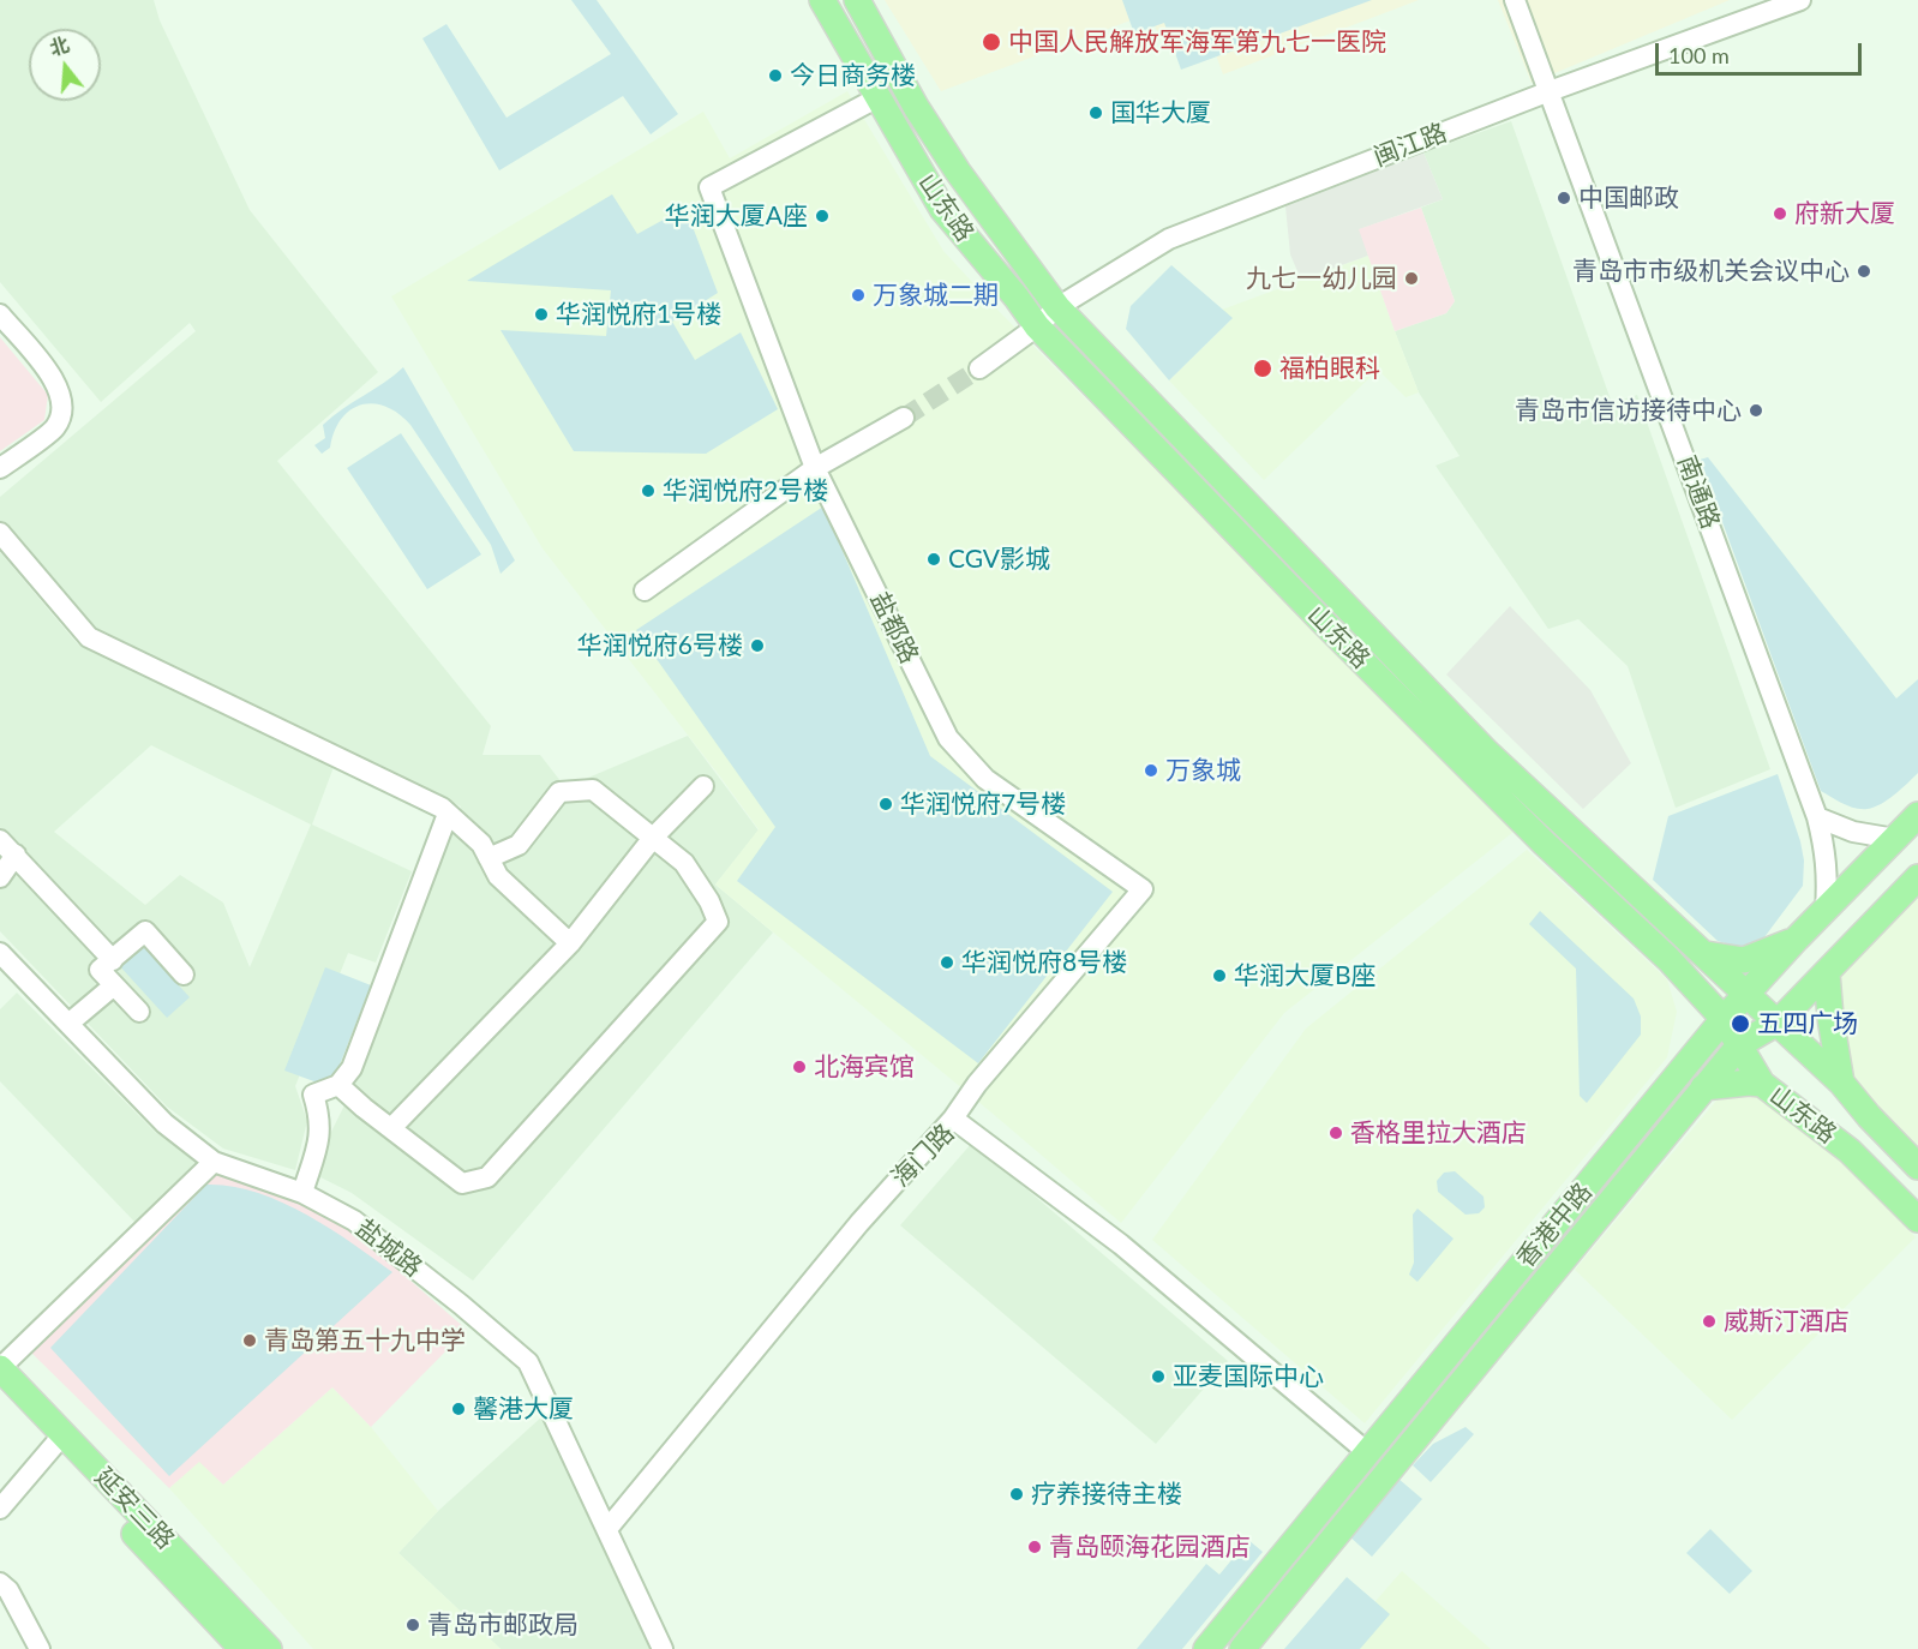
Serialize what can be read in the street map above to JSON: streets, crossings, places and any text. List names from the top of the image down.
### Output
{
  "streets": {
    "main road": ["山东路", "香港中路", "延安三路"],
    "street": [
      "闽江路",
      "南通路",
      "盐都路",
      "海门路",
      "盐城路"
    ]
  },
  "crossings": [
    ["闽江路", "山东路"],
    ["闽江路", "南通路"],
    ["山东路", "盐都路"],
    ["山东路", "香港中路"],
    ["南通路", "香港中路"],
    ["盐都路", "海门路"],
    ["海门路", "香港中路"],
    ["海门路", "盐城路"]
  ],
  "places": [
    "中国人民解放军海军第九七一医院",
    "今日商务楼",
    "国华大厦",
    "中国邮政",
    "府新大厦",
    "华润大厦A座",
    "青岛市市级机关会议中心",
    "九七一幼儿园",
    "万象城二期",
    "华润悦府1号楼",
    "福柏眼科",
    "青岛市信访接待中心",
    "华润悦府2号楼",
    "CGV影城",
    "华润悦府6号楼",
    "万象城",
    "华润悦府7号楼",
    "华润悦府8号楼",
    "华润大厦B座",
    "五四广场",
    "北海宾馆",
    "香格里拉大酒店",
    "威斯汀酒店",
    "青岛第五十九中学",
    "亚麦国际中心",
    "馨港大厦",
    "疗养接待主楼",
    "青岛颐海花园酒店",
    "青岛市邮政局"
  ],
  "scale_bar": "100 m",
  "north": "top"
}
